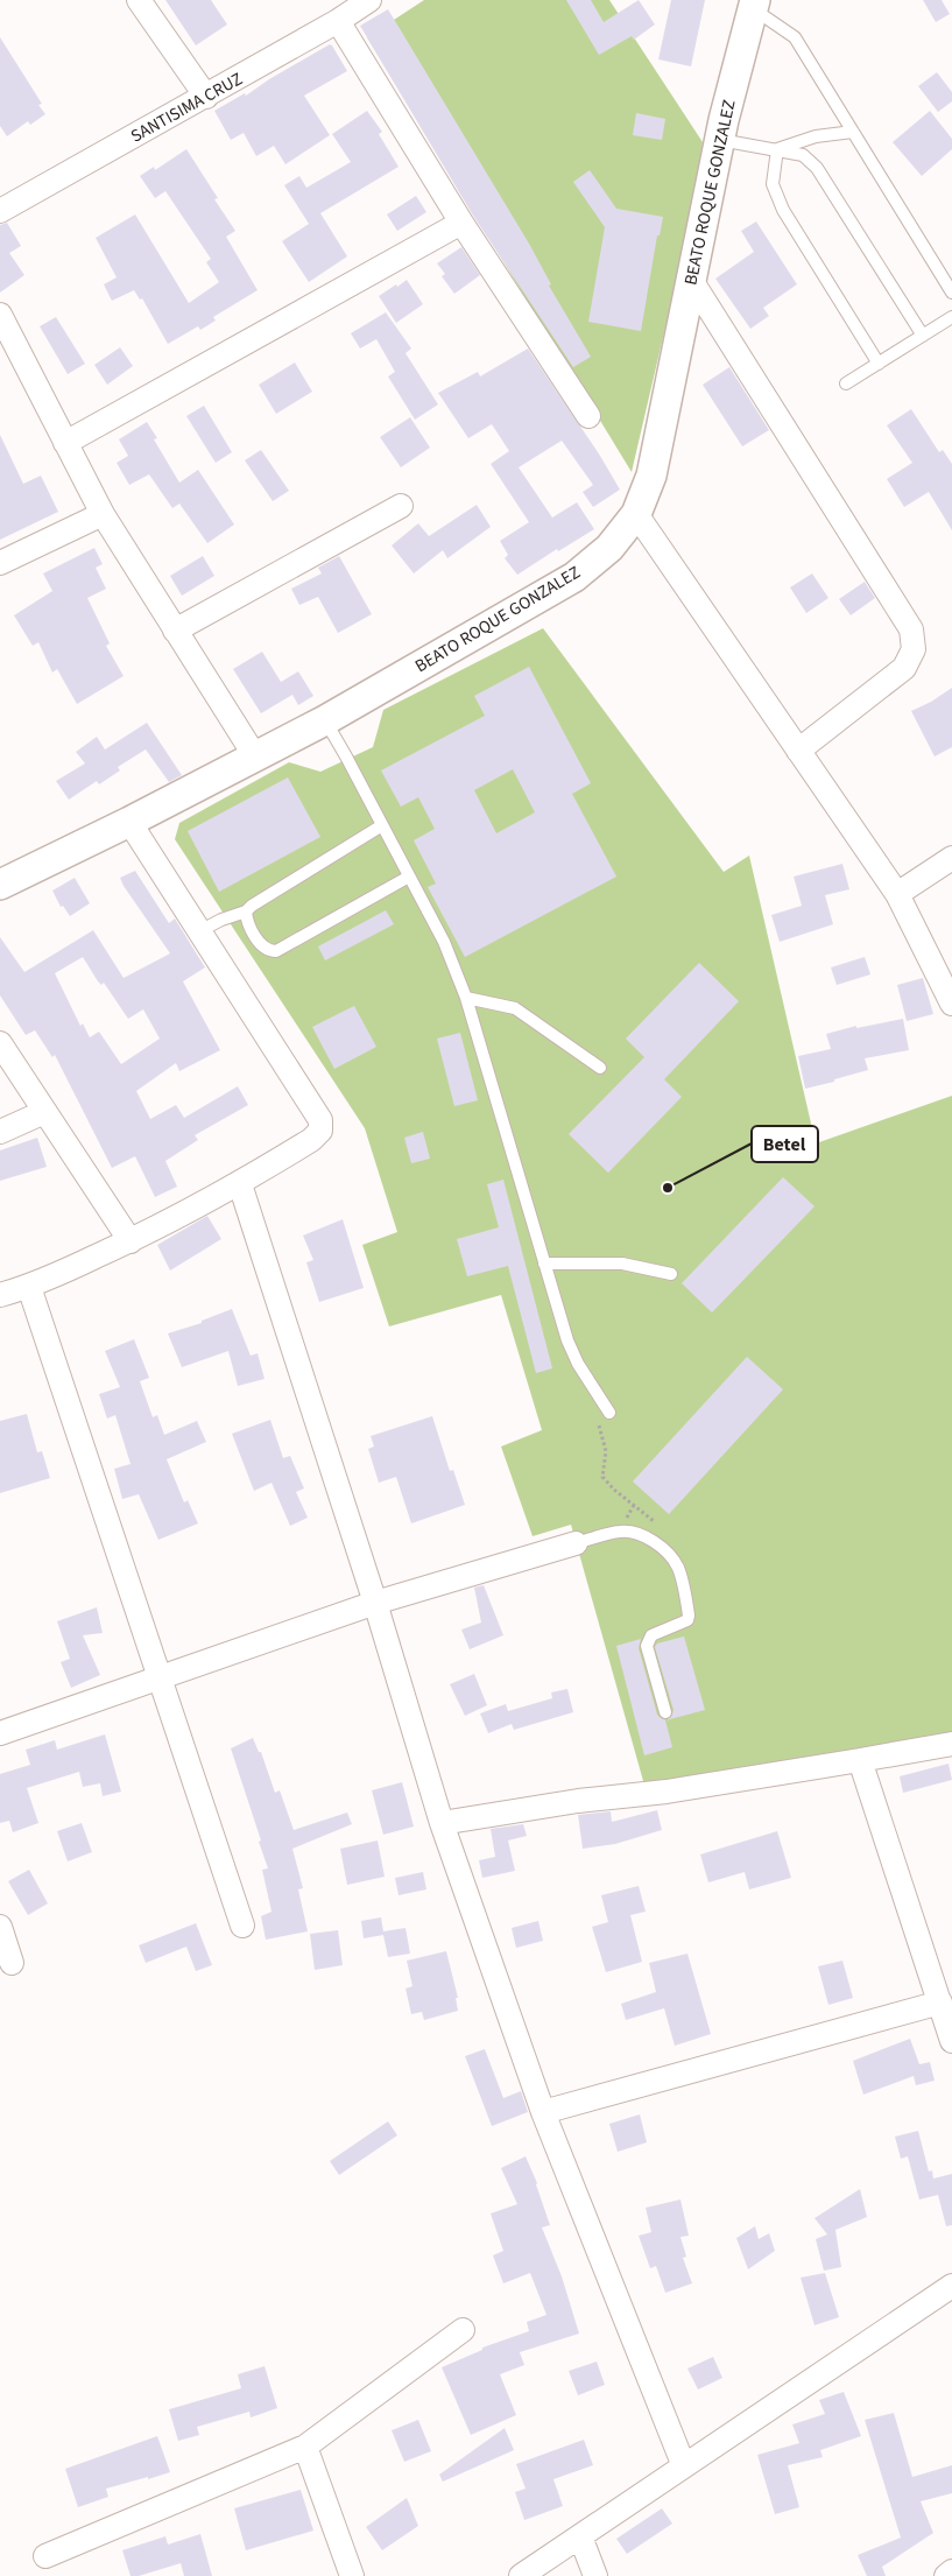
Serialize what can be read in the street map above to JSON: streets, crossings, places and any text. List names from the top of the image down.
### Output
{
  "streets": {
    "street": ["SANTISIMA CRUZ", "BEATO ROQUE GONZALEZ"]
  },
  "places": ["Betel"]
}
